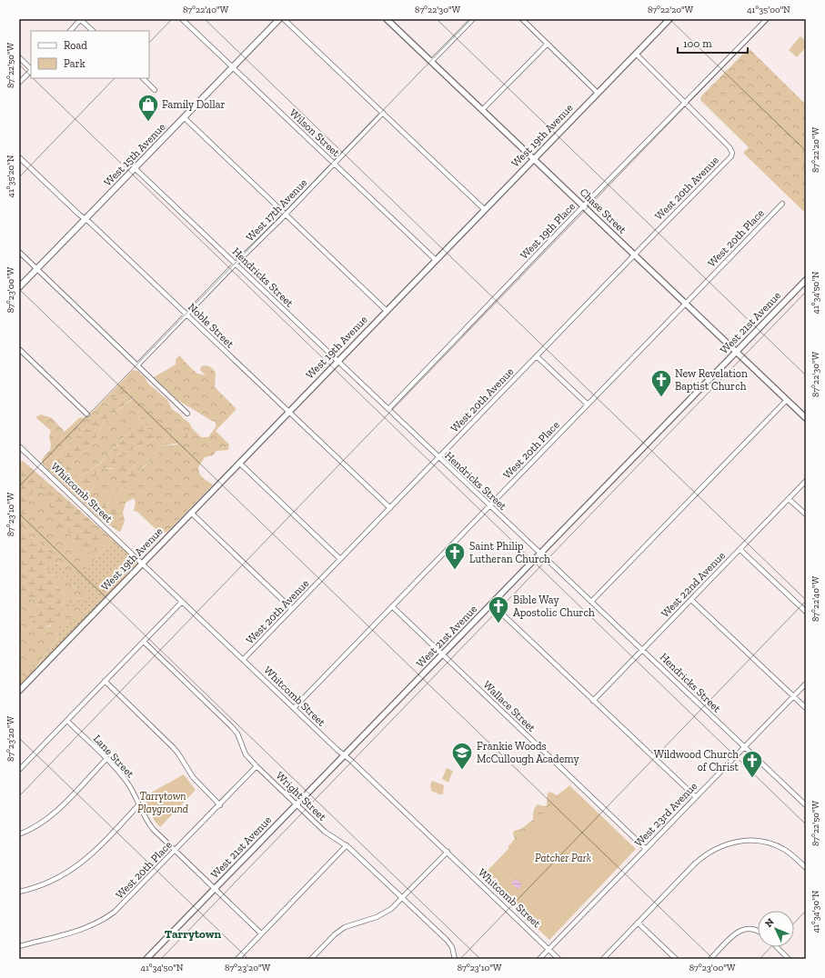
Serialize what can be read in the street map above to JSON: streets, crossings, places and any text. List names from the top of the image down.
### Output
{
  "streets": {
    "main road": ["West 15th Avenue"],
    "street": [
      "Wilson Street",
      "West 19th Avenue",
      "West 20th Avenue",
      "West 17th Avenue",
      "Chase Street",
      "West 19th Place",
      "West 20th Place",
      "Hendricks Street",
      "West 21st Avenue",
      "Noble Street",
      "Whitcomb Street",
      "West 22nd Avenue",
      "Wallace Street",
      "Lane Street",
      "Wright Street",
      "West 23rd Avenue"
    ]
  },
  "crossings": [
    ["Wilson Street", "West 19th Avenue"],
    ["Wilson Street", "West 15th Avenue"],
    ["Wilson Street", "West 17th Avenue"],
    ["West 19th Avenue", "Chase Street"],
    ["West 19th Avenue", "Hendricks Street"],
    ["West 19th Avenue", "Noble Street"],
    ["West 19th Avenue", "Whitcomb Street"],
    ["West 15th Avenue", "Hendricks Street"],
    ["West 15th Avenue", "Noble Street"],
    ["West 20th Avenue", "Chase Street"],
    ["West 20th Avenue", "West 19th Place"],
    ["West 20th Avenue", "Hendricks Street"],
    ["West 20th Avenue", "Noble Street"],
    ["West 20th Avenue", "Whitcomb Street"],
    ["West 17th Avenue", "Hendricks Street"],
    ["West 17th Avenue", "Noble Street"],
    ["Chase Street", "West 19th Place"],
    ["Chase Street", "West 20th Place"],
    ["Chase Street", "West 21st Avenue"],
    ["West 19th Place", "Hendricks Street"],
    ["West 20th Place", "Hendricks Street"],
    ["West 20th Place", "Whitcomb Street"],
    ["West 20th Place", "Wallace Street"],
    ["West 20th Place", "Lane Street"],
    ["West 20th Place", "Wright Street"],
    ["Hendricks Street", "West 21st Avenue"],
    ["Hendricks Street", "West 22nd Avenue"],
    ["Hendricks Street", "West 23rd Avenue"],
    ["West 21st Avenue", "Whitcomb Street"],
    ["West 21st Avenue", "Wallace Street"],
    ["West 21st Avenue", "Lane Street"],
    ["West 21st Avenue", "Wright Street"],
    ["Whitcomb Street", "West 23rd Avenue"],
    ["Wallace Street", "West 23rd Avenue"]
  ],
  "districts": ["Tarrytown"],
  "parks": ["Tarrytown Playground", "Patcher Park"],
  "places": {
    "shop": ["Family Dollar"],
    "church": [
      "New Revelation Baptist Church",
      "Saint Philip Lutheran Church",
      "Bible Way Apostolic Church",
      "Wildwood Church of Christ"
    ],
    "school or university": ["Frankie Woods McCullough Academy"]
  },
  "legend": ["Road", "Park"],
  "scale_bar": "100 m",
  "north": "top left",
  "coordinates": [
    "87°22'40\"W",
    "87°22'30\"W",
    "87°22'20\"W",
    "41°35'00\"N",
    "87°22'50\"W",
    "41°35'20\"N",
    "87°23'00\"W",
    "41°34'50\"N",
    "87°23'10\"W",
    "87°23'20\"W",
    "41°34'30\"N"
  ]
}
